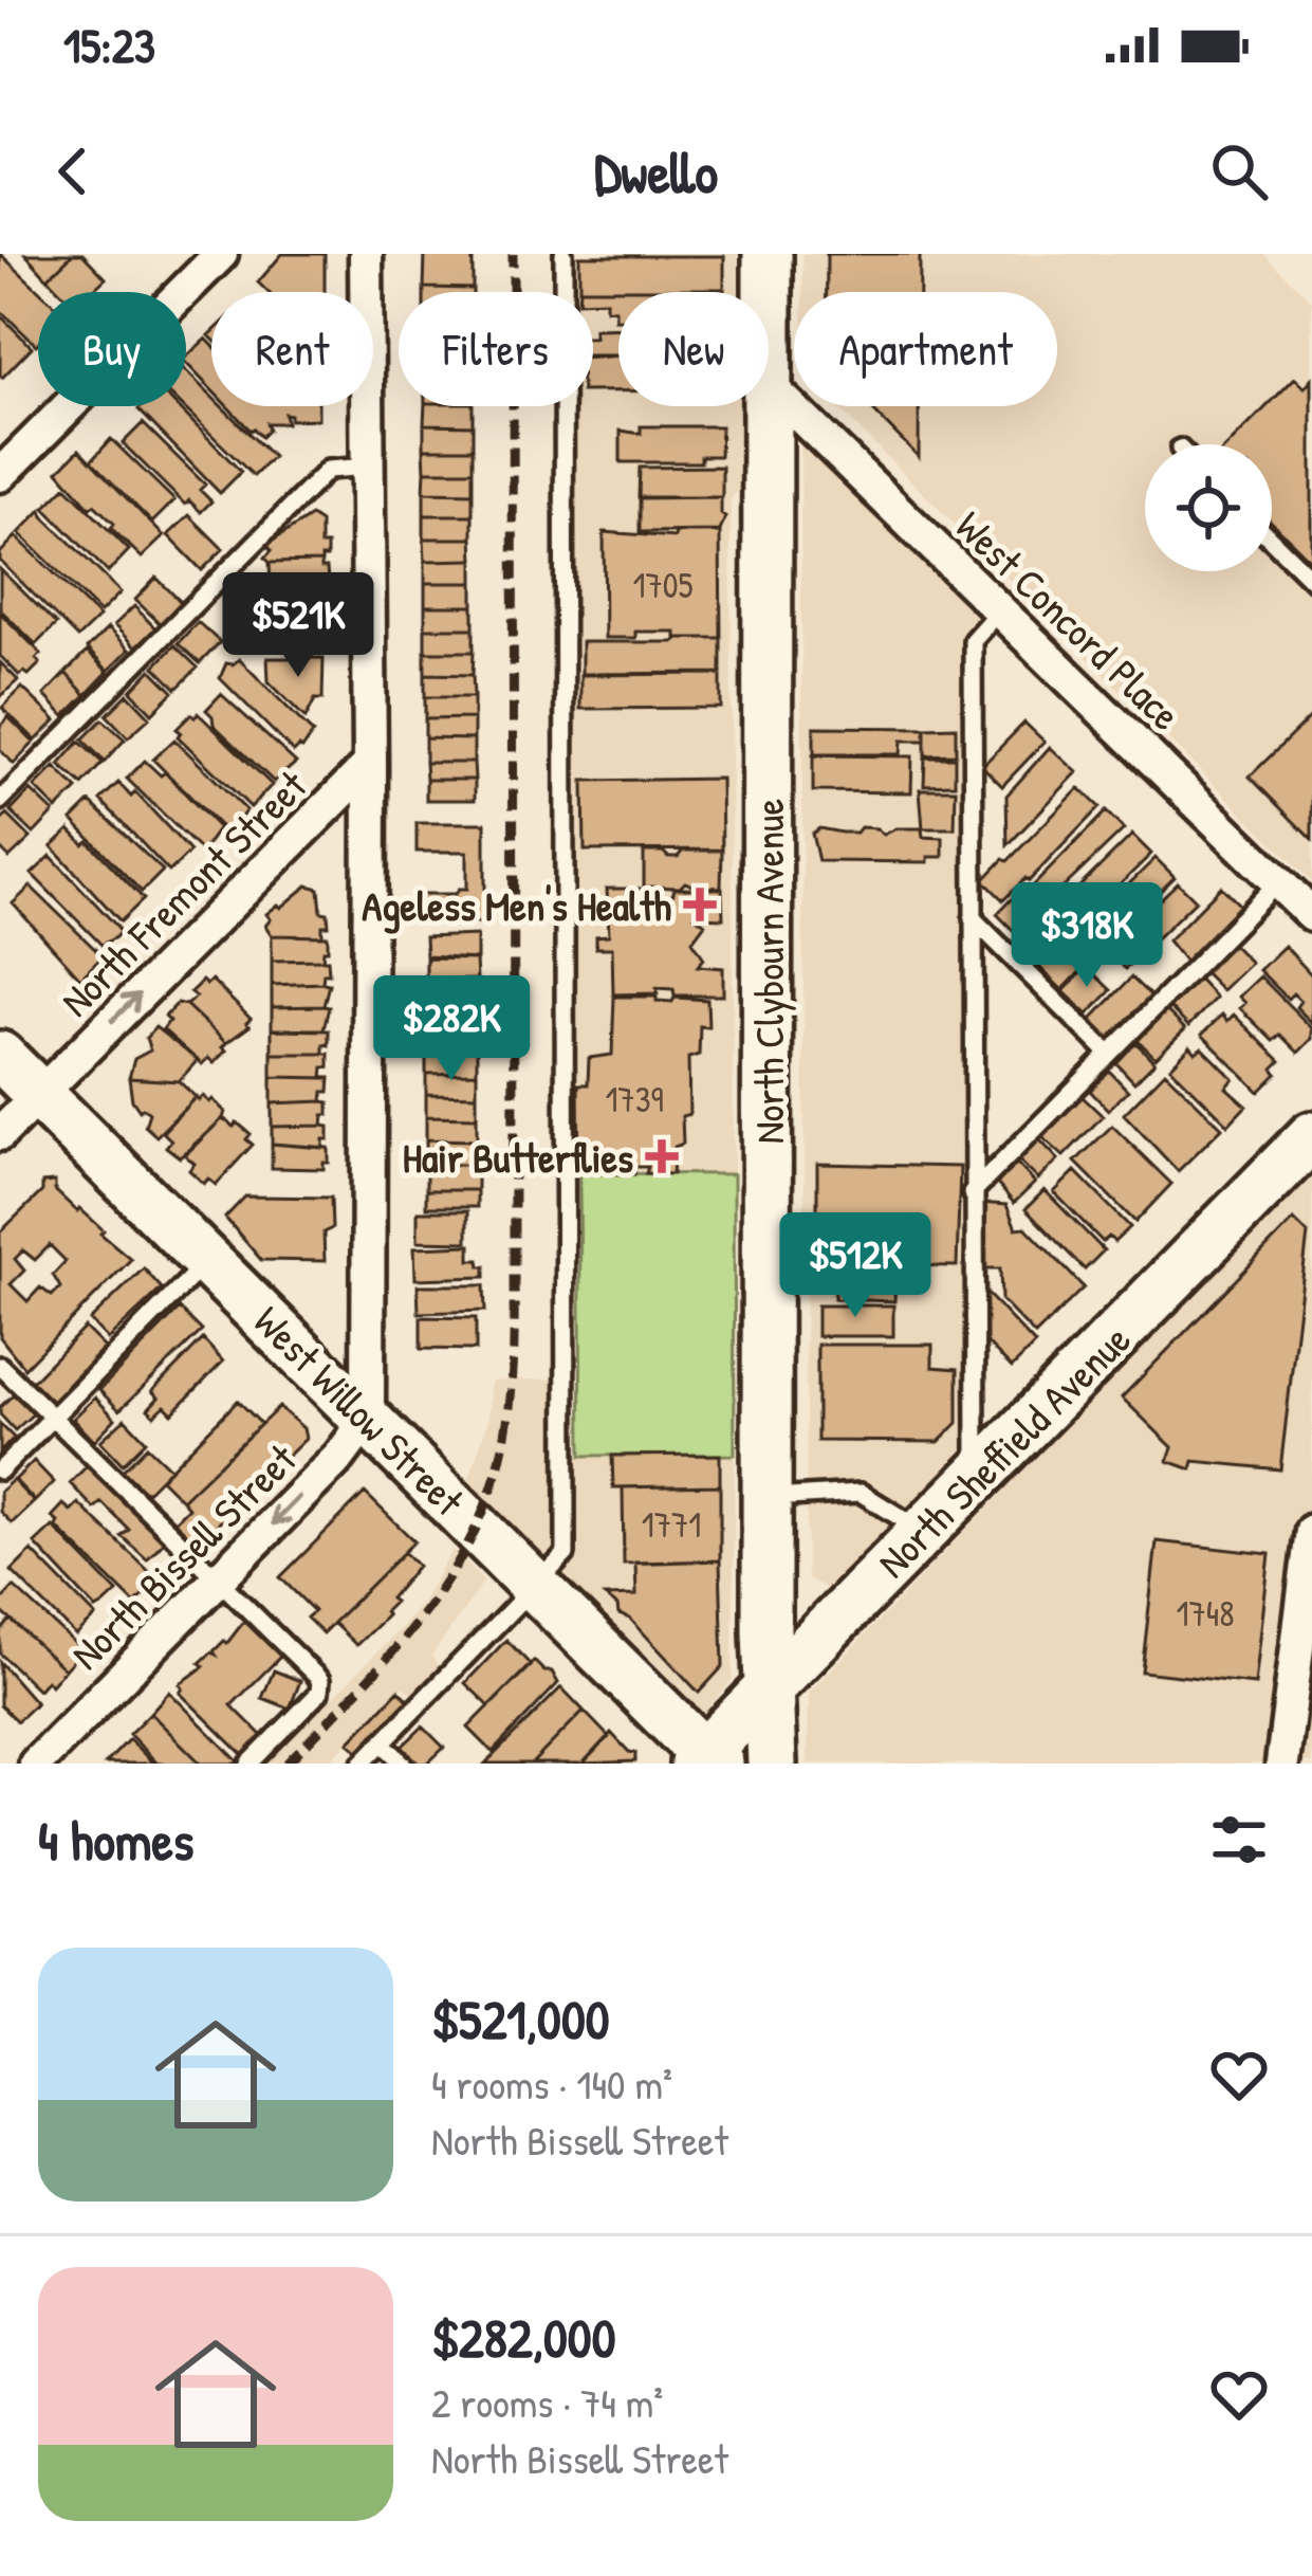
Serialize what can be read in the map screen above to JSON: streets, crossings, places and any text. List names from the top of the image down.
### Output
{
  "streets": {
    "street": [
      "West Concord Place",
      "North Fremont Street",
      "North Clybourn Avenue",
      "West Willow Street",
      "North Sheffield Avenue",
      "North Bissell Street"
    ]
  },
  "crossings": [
    ["North Fremont Street", "West Willow Street"],
    ["North Clybourn Avenue", "North Sheffield Avenue"],
    ["West Willow Street", "North Sheffield Avenue"],
    ["West Willow Street", "North Bissell Street"]
  ],
  "one_way": ["North Fremont Street", "North Bissell Street"],
  "places": {
    "health": ["Ageless Men's Health", "Hair Butterflies"]
  },
  "house_numbers": [
    "1705",
    "1739",
    "1771",
    "1748"
  ],
  "page": {
    "status": "15:23",
    "header": "Dwello",
    "chip": [
      "Buy",
      "Rent",
      "Filters",
      "New",
      "Apartment"
    ],
    "price": [
      "$521K",
      "$318K",
      "$282K",
      "$512K"
    ],
    "heading": "4 homes",
    "list": [
      {
        "name": "$521,000",
        "note": "4 rooms · 140 m² · North Bissell Street"
      },
      {
        "name": "$282,000",
        "note": "2 rooms · 74 m² · North Bissell Street"
      }
    ]
  }
}
